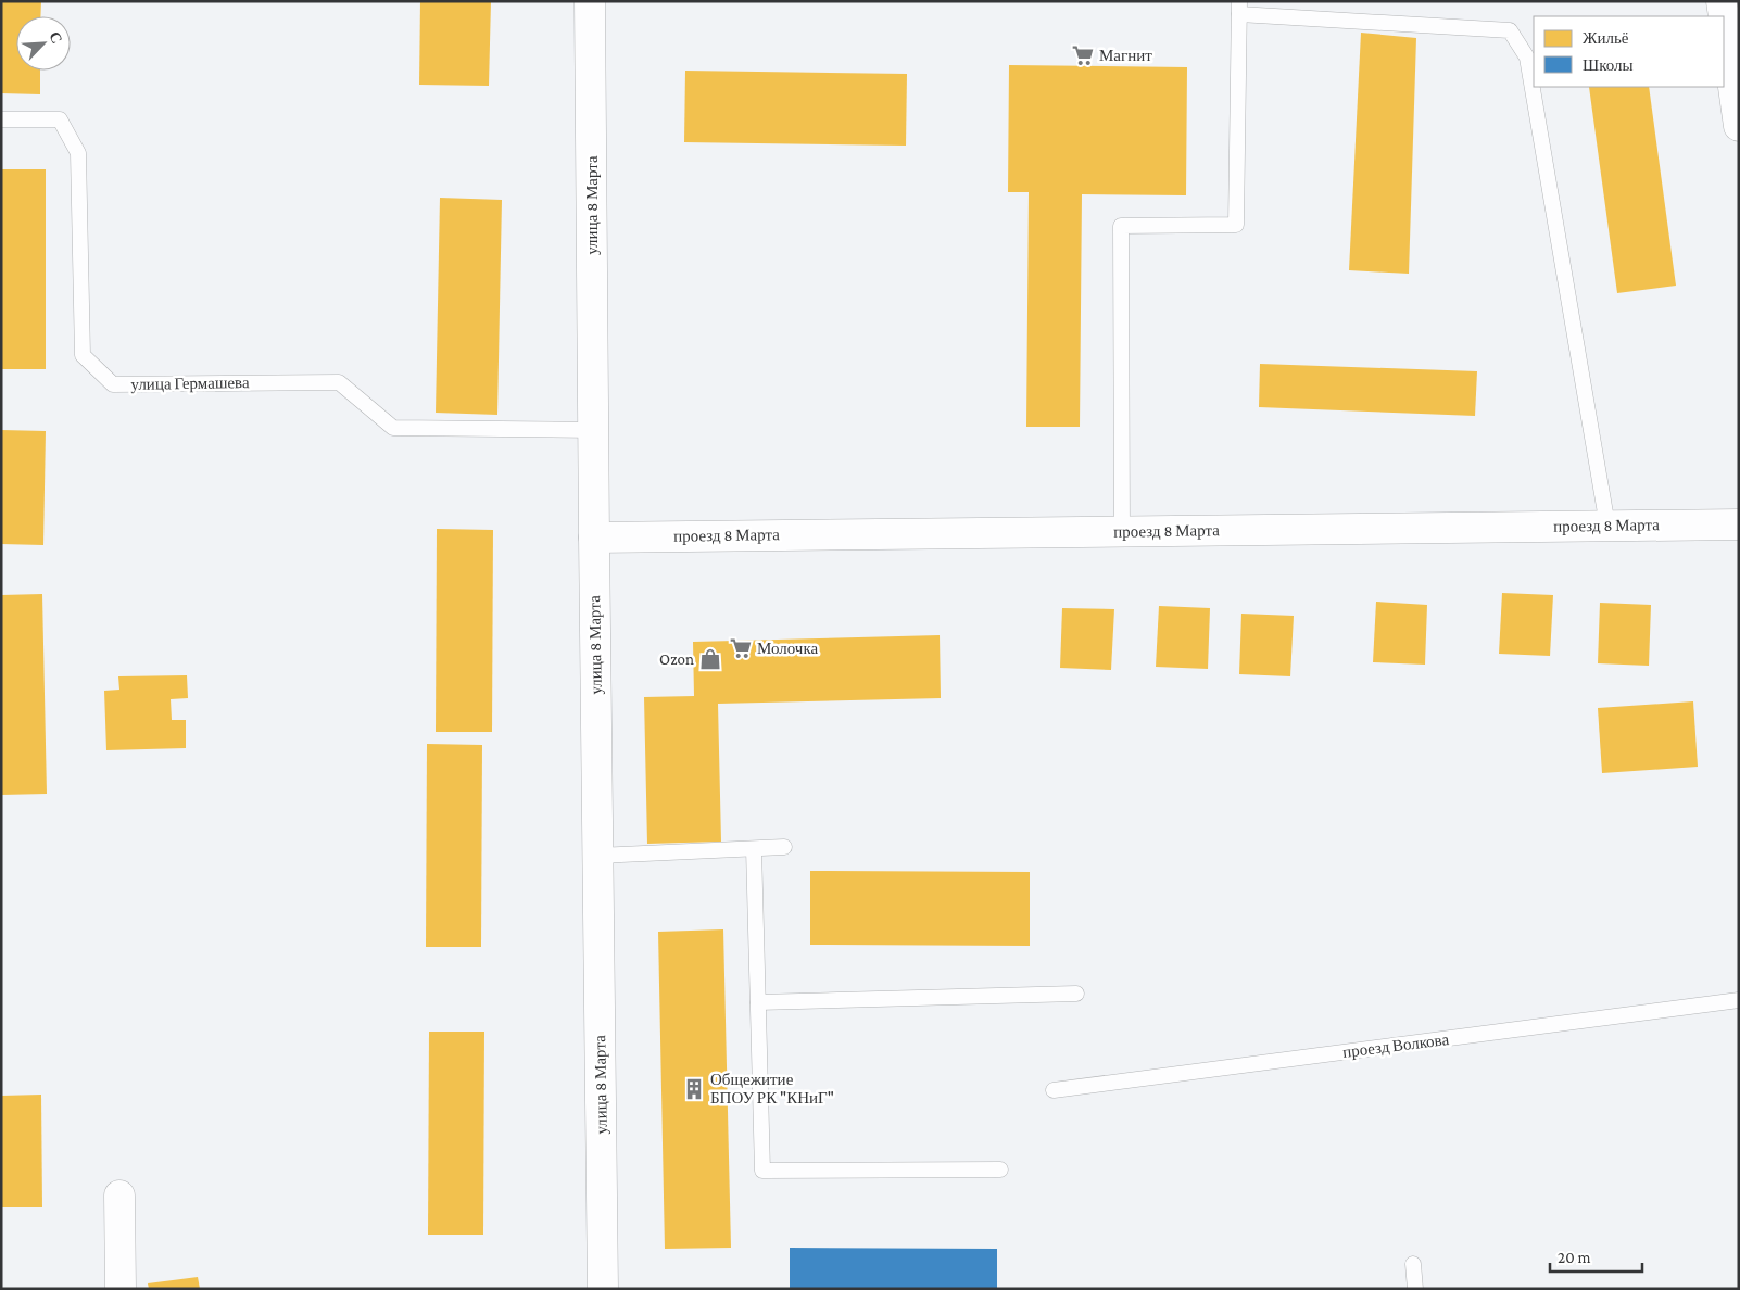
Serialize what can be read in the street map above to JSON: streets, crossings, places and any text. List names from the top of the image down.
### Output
{
  "streets": {
    "street": ["улица 8 Марта", "проезд 8 Марта"],
    "lane": ["улица Гермашева", "проезд Волкова"]
  },
  "crossings": [
    ["улица 8 Марта", "улица Гермашева"],
    ["улица 8 Марта", "проезд 8 Марта"]
  ],
  "places": {
    "supermarket": ["Магнит", "Молочка"],
    "shop": ["Ozon"],
    "building": ["Общежитие БПОУ РК \"КНиГ\""]
  },
  "legend": ["Жильё", "Школы"],
  "scale_bar": "20 m",
  "north": "top right"
}
